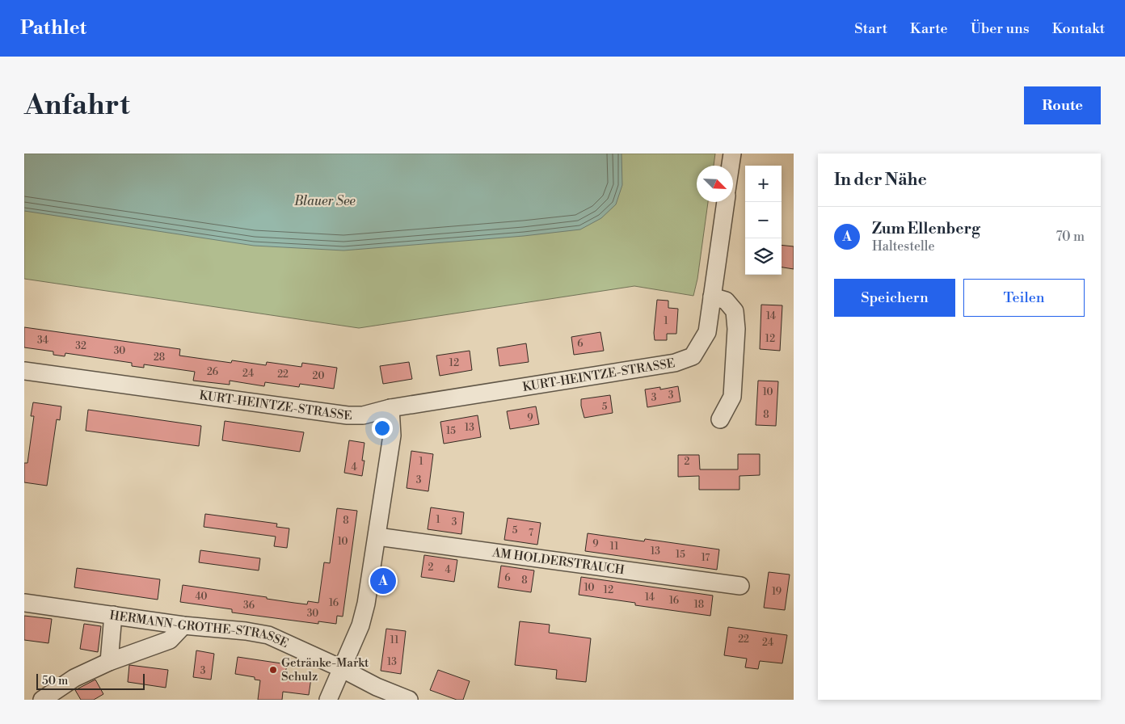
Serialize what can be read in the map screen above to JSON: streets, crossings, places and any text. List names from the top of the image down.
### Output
{
  "streets": {
    "street": ["KURT-HEINTZE-STRASSE", "AM HOLDERSTRAUCH", "HERMANN-GROTHE-STRASSE"]
  },
  "water": ["Blauer See"],
  "places": ["Getränke-Markt Schulz"],
  "house_numbers": [
    "14",
    "1",
    "12",
    "34",
    "6",
    "32",
    "30",
    "28",
    "12",
    "26",
    "24",
    "22",
    "20",
    "10",
    "3",
    "3",
    "5",
    "8",
    "9",
    "13",
    "15",
    "1",
    "2",
    "4",
    "3",
    "1",
    "8",
    "3",
    "5",
    "7",
    "10",
    "9",
    "11",
    "13",
    "15",
    "17",
    "2",
    "4",
    "6",
    "8",
    "10",
    "12",
    "19",
    "40",
    "14",
    "16",
    "16",
    "18",
    "36",
    "30",
    "22",
    "11",
    "24",
    "13",
    "3"
  ],
  "scale_bar": "50 m",
  "north": "bottom right",
  "page": {
    "header": "Pathlet",
    "nav": [
      "Start",
      "Karte",
      "Über uns",
      "Kontakt"
    ],
    "buttons": [
      "Route",
      ["Speichern", "Teilen"]
    ],
    "title": "Anfahrt",
    "heading": "In der Nähe",
    "map_buttons": ["+", "−"],
    "list": [
      {
        "mark": "A",
        "name": "Zum Ellenberg",
        "note": "Haltestelle",
        "value": "70 m"
      }
    ],
    "pins": "A",
    "scale": "50 m"
  }
}
